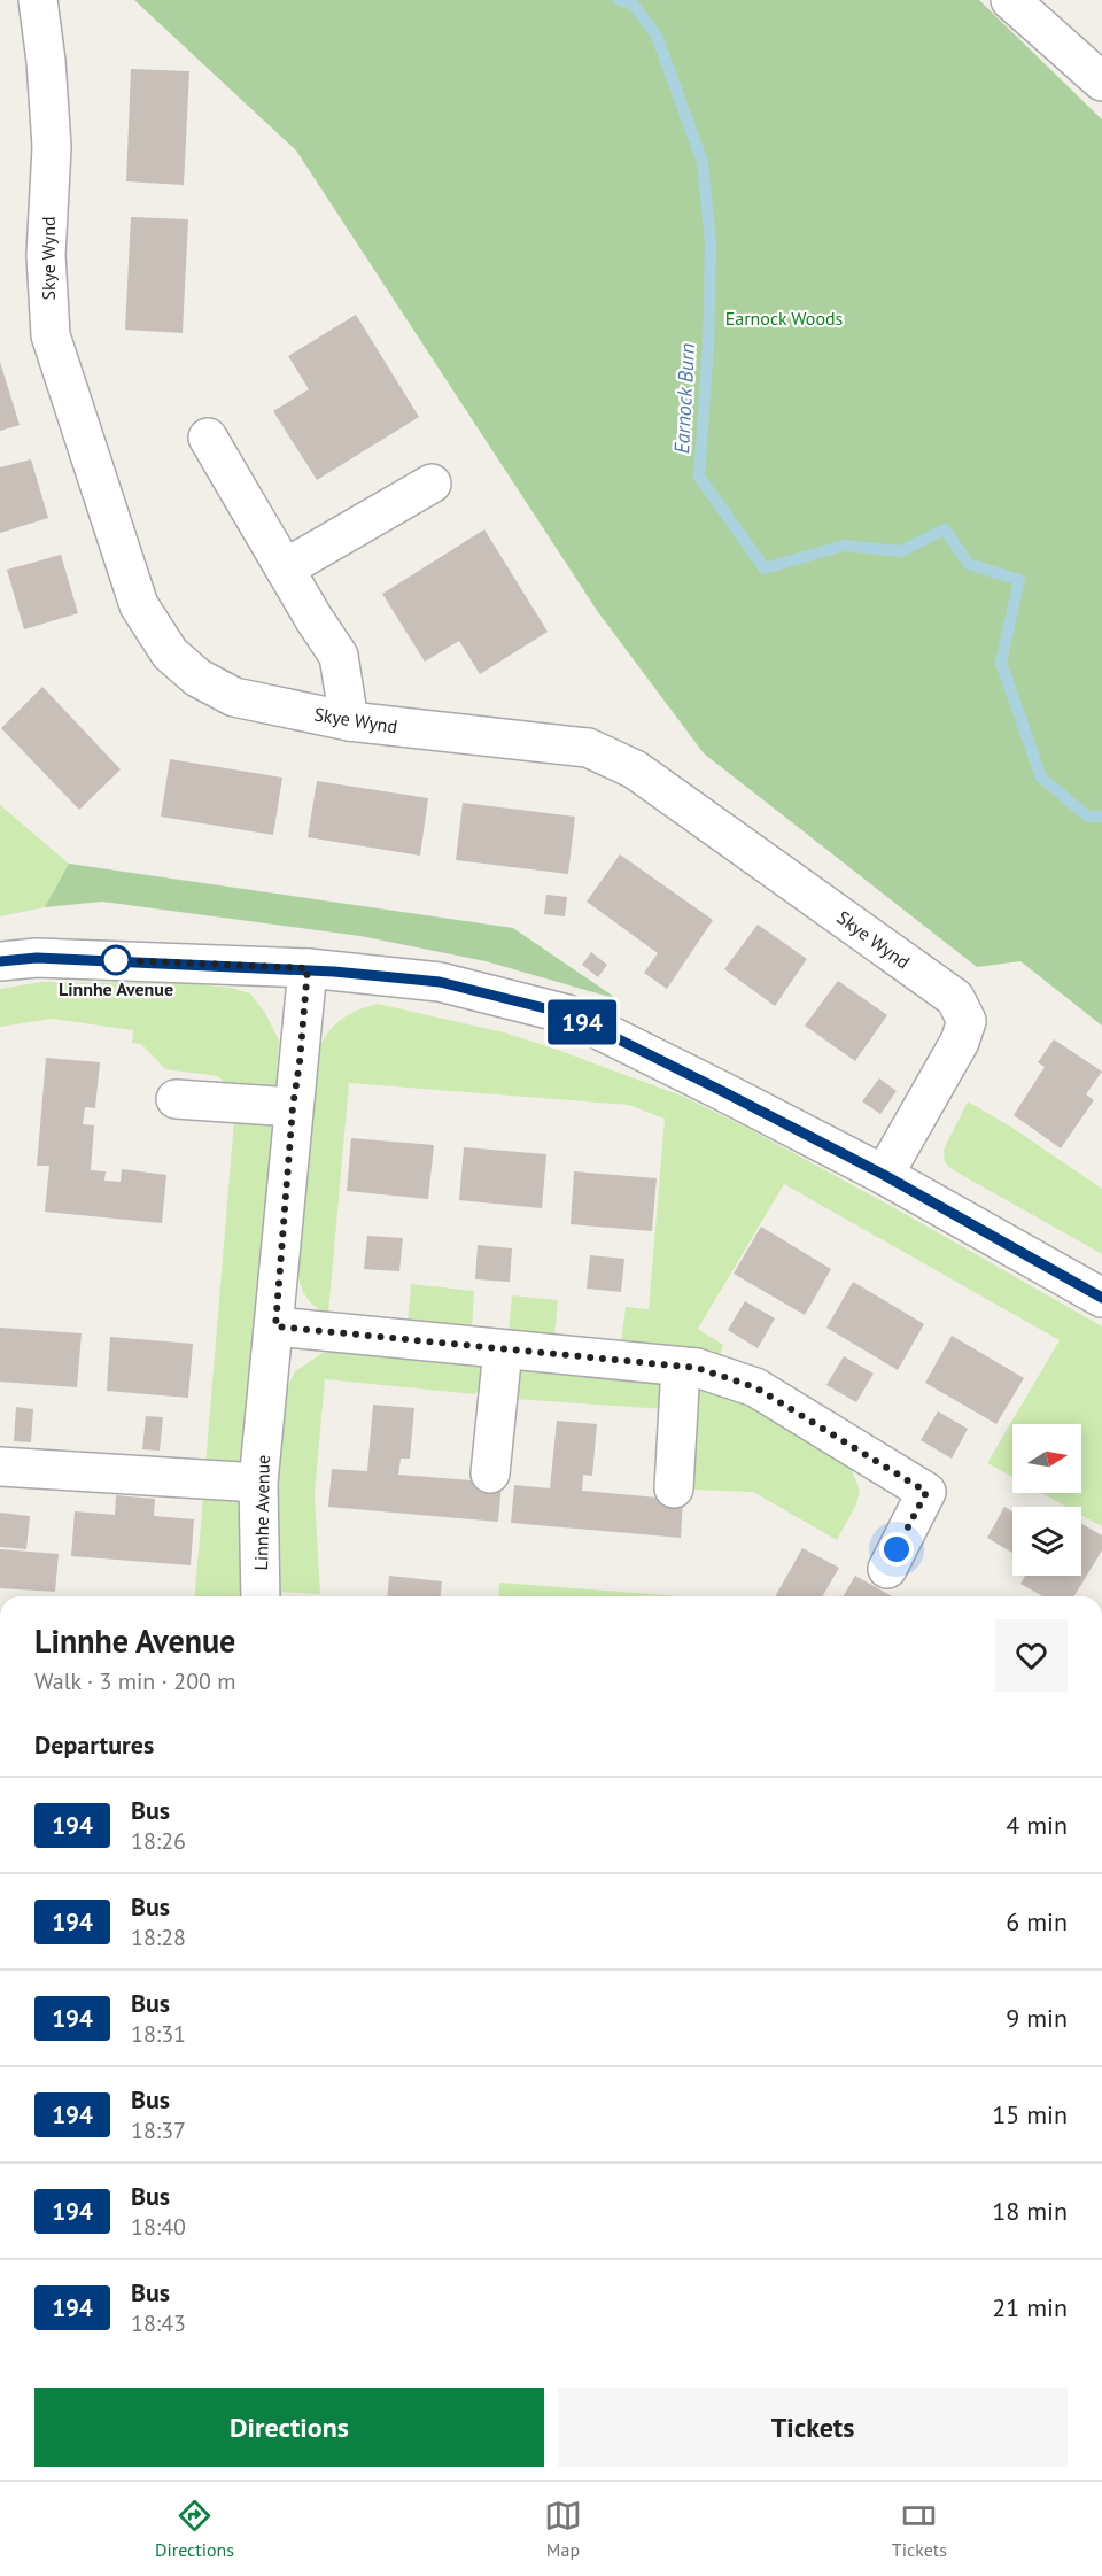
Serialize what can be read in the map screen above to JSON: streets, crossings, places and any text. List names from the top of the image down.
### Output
{
  "streets": {
    "street": ["Skye Wynd", "Linnhe Avenue"]
  },
  "water": ["Earnock Burn"],
  "parks": ["Earnock Woods"],
  "places": ["Linnhe Avenue"],
  "lines": ["bus line 194"],
  "north": "right",
  "page": {
    "on_map": "194",
    "heading": [
      ["Linnhe Avenue", "Walk · 3 min · 200 m"],
      "Departures"
    ],
    "list": [
      {
        "mark": "194",
        "name": "Bus",
        "note": "18:26",
        "value": "4 min"
      },
      {
        "mark": "194",
        "name": "Bus",
        "note": "18:28",
        "value": "6 min"
      },
      {
        "mark": "194",
        "name": "Bus",
        "note": "18:31",
        "value": "9 min"
      },
      {
        "mark": "194",
        "name": "Bus",
        "note": "18:37",
        "value": "15 min"
      },
      {
        "mark": "194",
        "name": "Bus",
        "note": "18:40",
        "value": "18 min"
      },
      {
        "mark": "194",
        "name": "Bus",
        "note": "18:43",
        "value": "21 min"
      }
    ],
    "buttons": ["Directions", "Tickets"],
    "tabs": ["Directions", "Map", "Tickets"]
  }
}
